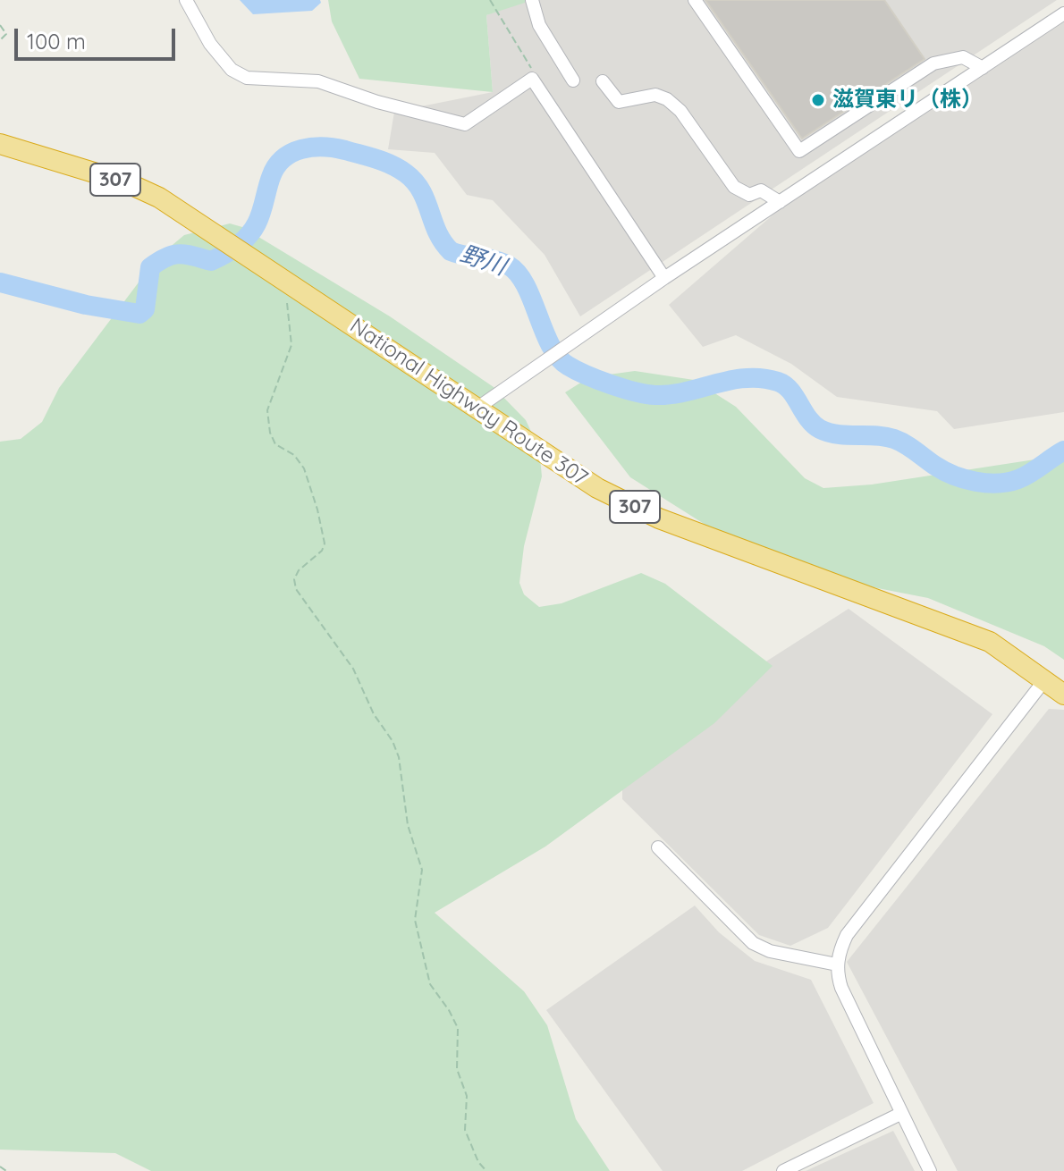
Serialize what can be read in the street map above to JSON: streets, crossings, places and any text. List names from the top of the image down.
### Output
{
  "streets": {
    "highway": ["307", "National Highway Route 307"]
  },
  "water": ["野川"],
  "places": ["滋賀東リ（株）"],
  "scale_bar": "100 m"
}
